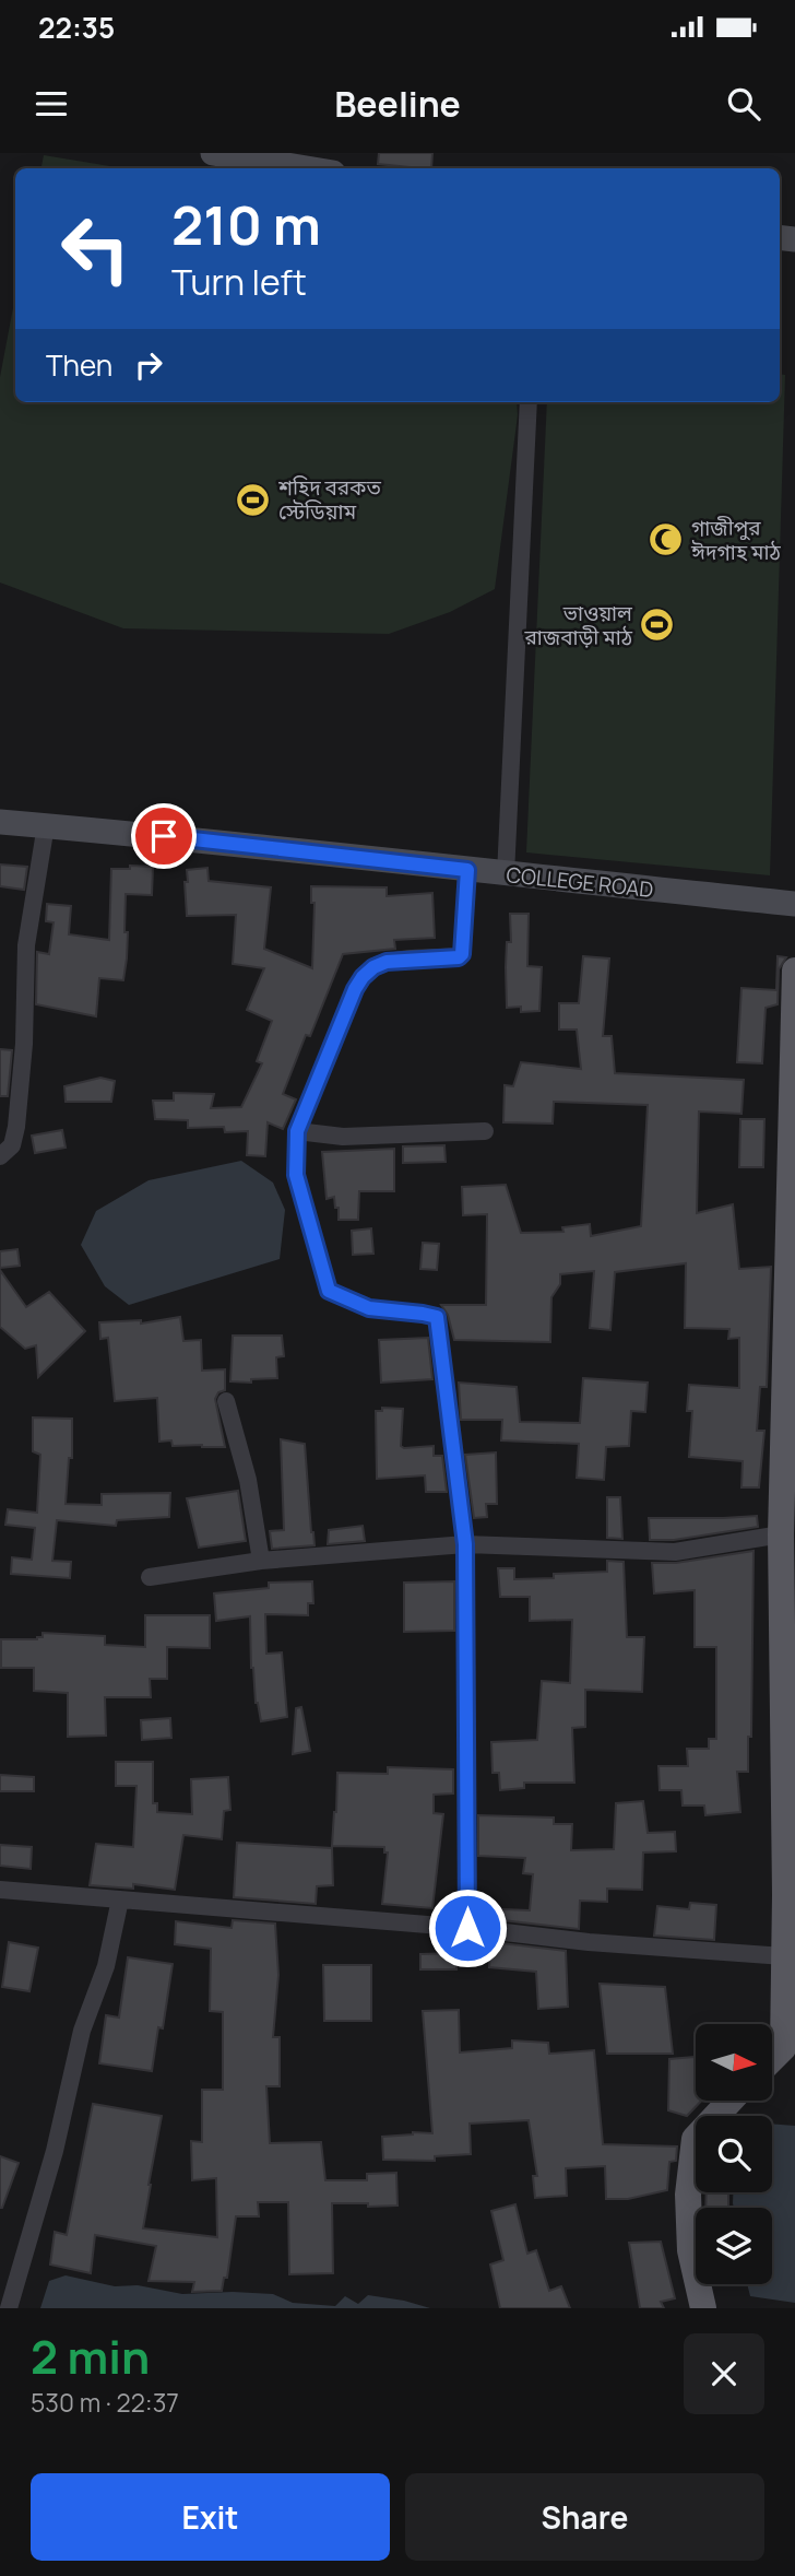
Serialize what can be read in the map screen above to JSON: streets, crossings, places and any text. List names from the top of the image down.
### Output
{
  "streets": {
    "main road": ["COLLEGE ROAD"]
  },
  "places": {
    "sports": ["শহিদ বরকত স্টেডিয়াম", "ভাওয়াল রাজবাড়ী মাঠ"],
    "mosque": ["গাজীপুর ঈদগাহ মাঠ"]
  },
  "north": "right",
  "page": {
    "status": "22:35",
    "header": "Beeline",
    "turn": ["210 m", "Turn left"],
    "then": "Then",
    "heading": ["2 min", "530 m · 22:37"],
    "buttons": ["Exit", "Share"]
  }
}
